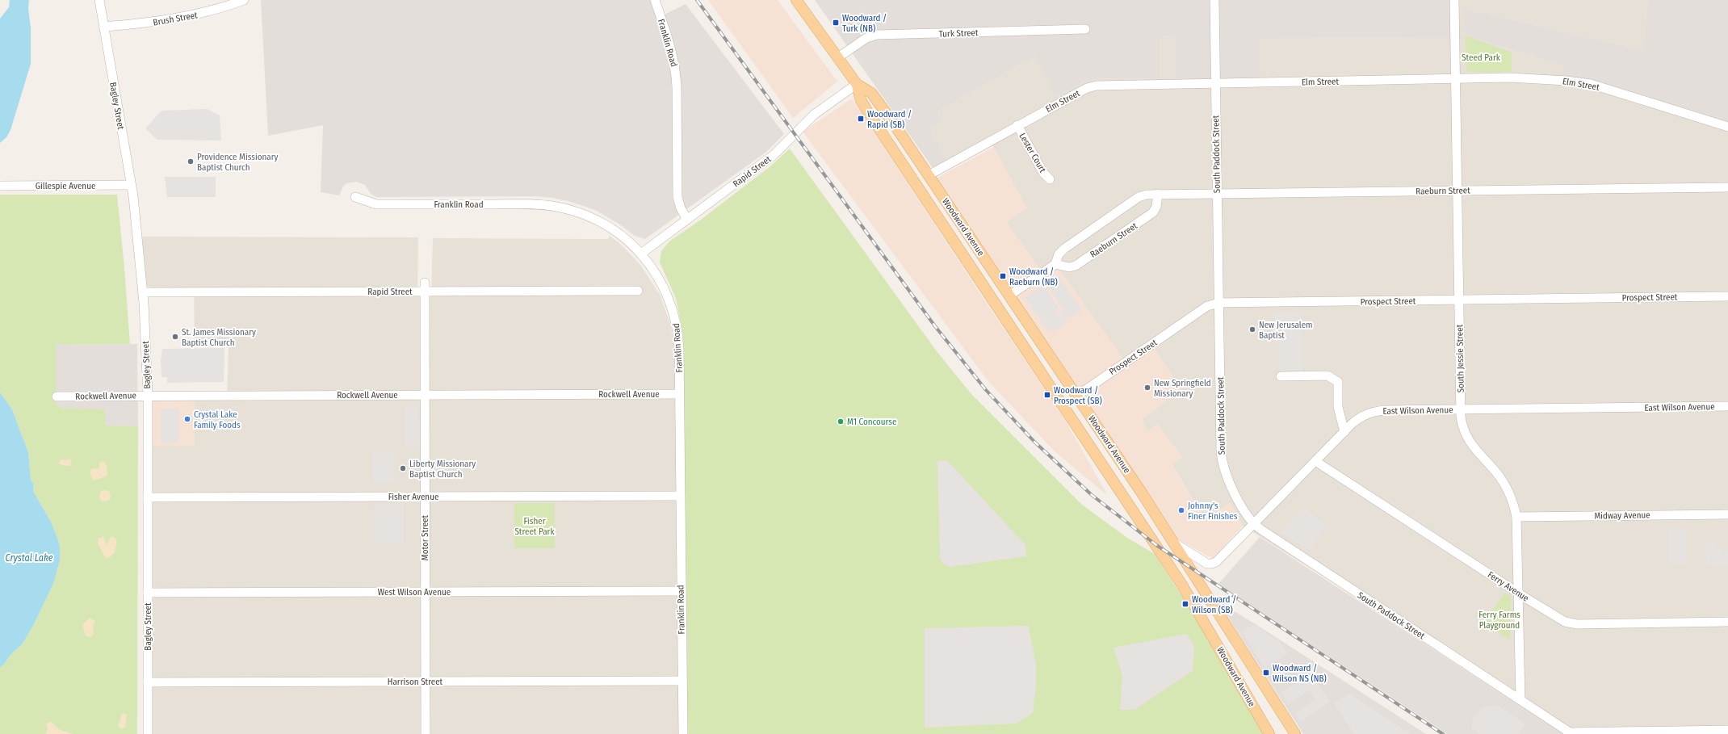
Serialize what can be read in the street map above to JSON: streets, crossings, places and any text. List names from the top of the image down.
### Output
{
  "streets": {
    "main road": ["Woodward Avenue"],
    "street": [
      "Brush Street",
      "Turk Street",
      "Franklin Road",
      "Elm Street",
      "Bagley Street",
      "Lester Court",
      "South Paddock Street",
      "Rapid Street",
      "Gillespie Avenue",
      "Raeburn Street",
      "Prospect Street",
      "South Jessie Street",
      "Rockwell Avenue",
      "East Wilson Avenue",
      "Fisher Avenue",
      "Midway Avenue",
      "Motor Street",
      "Ferry Avenue",
      "West Wilson Avenue",
      "Harrison Street"
    ]
  },
  "crossings": [
    ["Brush Street", "Bagley Street"],
    ["Turk Street", "Woodward Avenue"],
    ["Franklin Road", "Rapid Street"],
    ["Franklin Road", "Rockwell Avenue"],
    ["Franklin Road", "Fisher Avenue"],
    ["Franklin Road", "West Wilson Avenue"],
    ["Franklin Road", "Harrison Street"],
    ["Elm Street", "Lester Court"],
    ["Elm Street", "South Paddock Street"],
    ["Elm Street", "Woodward Avenue"],
    ["Elm Street", "South Jessie Street"],
    ["Bagley Street", "Rapid Street"],
    ["Bagley Street", "Gillespie Avenue"],
    ["Bagley Street", "Rockwell Avenue"],
    ["Bagley Street", "Fisher Avenue"],
    ["Bagley Street", "West Wilson Avenue"],
    ["Bagley Street", "Harrison Street"],
    ["South Paddock Street", "Raeburn Street"],
    ["South Paddock Street", "Prospect Street"],
    ["South Paddock Street", "South Jessie Street"],
    ["South Paddock Street", "East Wilson Avenue"],
    ["Rapid Street", "Woodward Avenue"],
    ["Rapid Street", "Motor Street"],
    ["Raeburn Street", "Woodward Avenue"],
    ["Raeburn Street", "South Jessie Street"],
    ["Woodward Avenue", "Prospect Street"],
    ["Woodward Avenue", "East Wilson Avenue"],
    ["Prospect Street", "South Jessie Street"],
    ["South Jessie Street", "East Wilson Avenue"],
    ["South Jessie Street", "Midway Avenue"],
    ["South Jessie Street", "Ferry Avenue"],
    ["Rockwell Avenue", "Motor Street"],
    ["East Wilson Avenue", "Ferry Avenue"],
    ["Fisher Avenue", "Motor Street"],
    ["Motor Street", "West Wilson Avenue"],
    ["Motor Street", "Harrison Street"]
  ],
  "water": ["Crystal Lake"],
  "parks": ["Steed Park", "Fisher Street Park", "Ferry Farms Playground"],
  "places": {
    "transit": [
      "Woodward / Turk (NB)",
      "Woodward / Rapid (SB)",
      "Woodward / Raeburn (NB)",
      "Woodward / Prospect (SB)",
      "Woodward / Wilson (SB)",
      "Woodward / Wilson NS (NB)"
    ],
    "other": [
      "Providence Missionary Baptist Church",
      "New Jerusalem Baptist",
      "St. James Missionary Baptist Church",
      "New Springfield Missionary",
      "Crystal Lake Family Foods",
      "M1 Concourse",
      "Liberty Missionary Baptist Church",
      "Johnny's Finer Finishes"
    ]
  }
}
